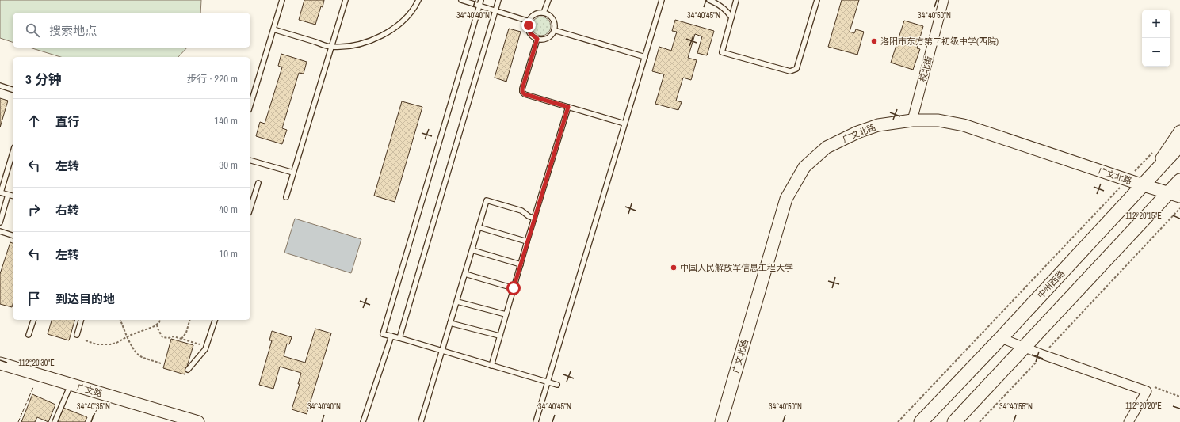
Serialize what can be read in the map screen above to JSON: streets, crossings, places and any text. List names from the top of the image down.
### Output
{
  "streets": {
    "main road": ["中州西路"],
    "street": ["校北街", "广文北路", "广文路"]
  },
  "crossings": [
    ["校北街", "广文北路"],
    ["广文北路", "中州西路"]
  ],
  "places": ["洛阳市东方第二初级中学(西院)", "中国人民解放军信息工程大学"],
  "page": {
    "map_buttons": ["+", "−"],
    "search": "搜索地点",
    "heading": ["3 分钟", "步行 · 220 m"],
    "list": [
      ["直行", "140 m"],
      ["左转", "30 m"],
      ["右转", "40 m"],
      ["左转", "10 m"],
      "到达目的地"
    ]
  },
  "coordinates": [
    "34°40'40\"N",
    "34°40'45\"N",
    "34°40'50\"N",
    "112°20'15\"E",
    "112°20'30\"E",
    "112°20'20\"E",
    "34°40'35\"N",
    "34°40'55\"N"
  ]
}
